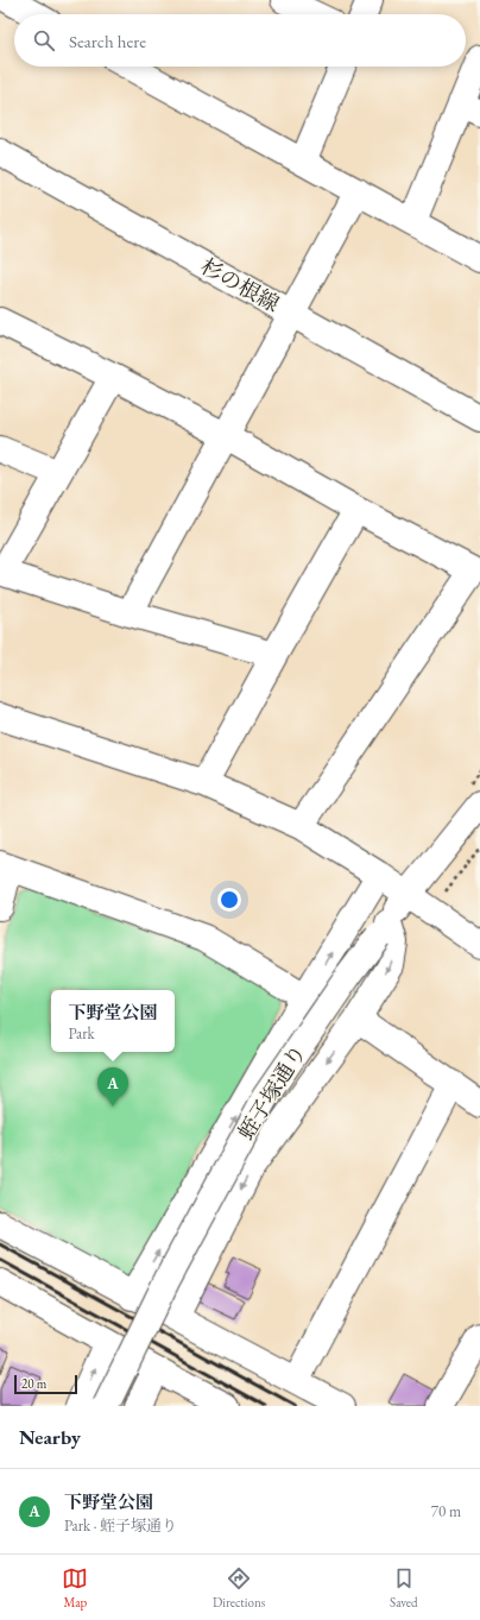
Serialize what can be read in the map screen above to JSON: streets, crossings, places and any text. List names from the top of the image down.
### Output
{
  "streets": {
    "street": ["杉の根線", "蛭子塚通り"]
  },
  "scale_bar": "20 m",
  "page": {
    "search": "Search here",
    "popup": ["下野堂公園", "Park"],
    "pins": "A",
    "scale": "20 m",
    "heading": "Nearby",
    "list": [
      {
        "mark": "A",
        "name": "下野堂公園",
        "note": "Park · 蛭子塚通り",
        "value": "70 m"
      }
    ],
    "nav": ["Map", "Directions", "Saved"]
  }
}
